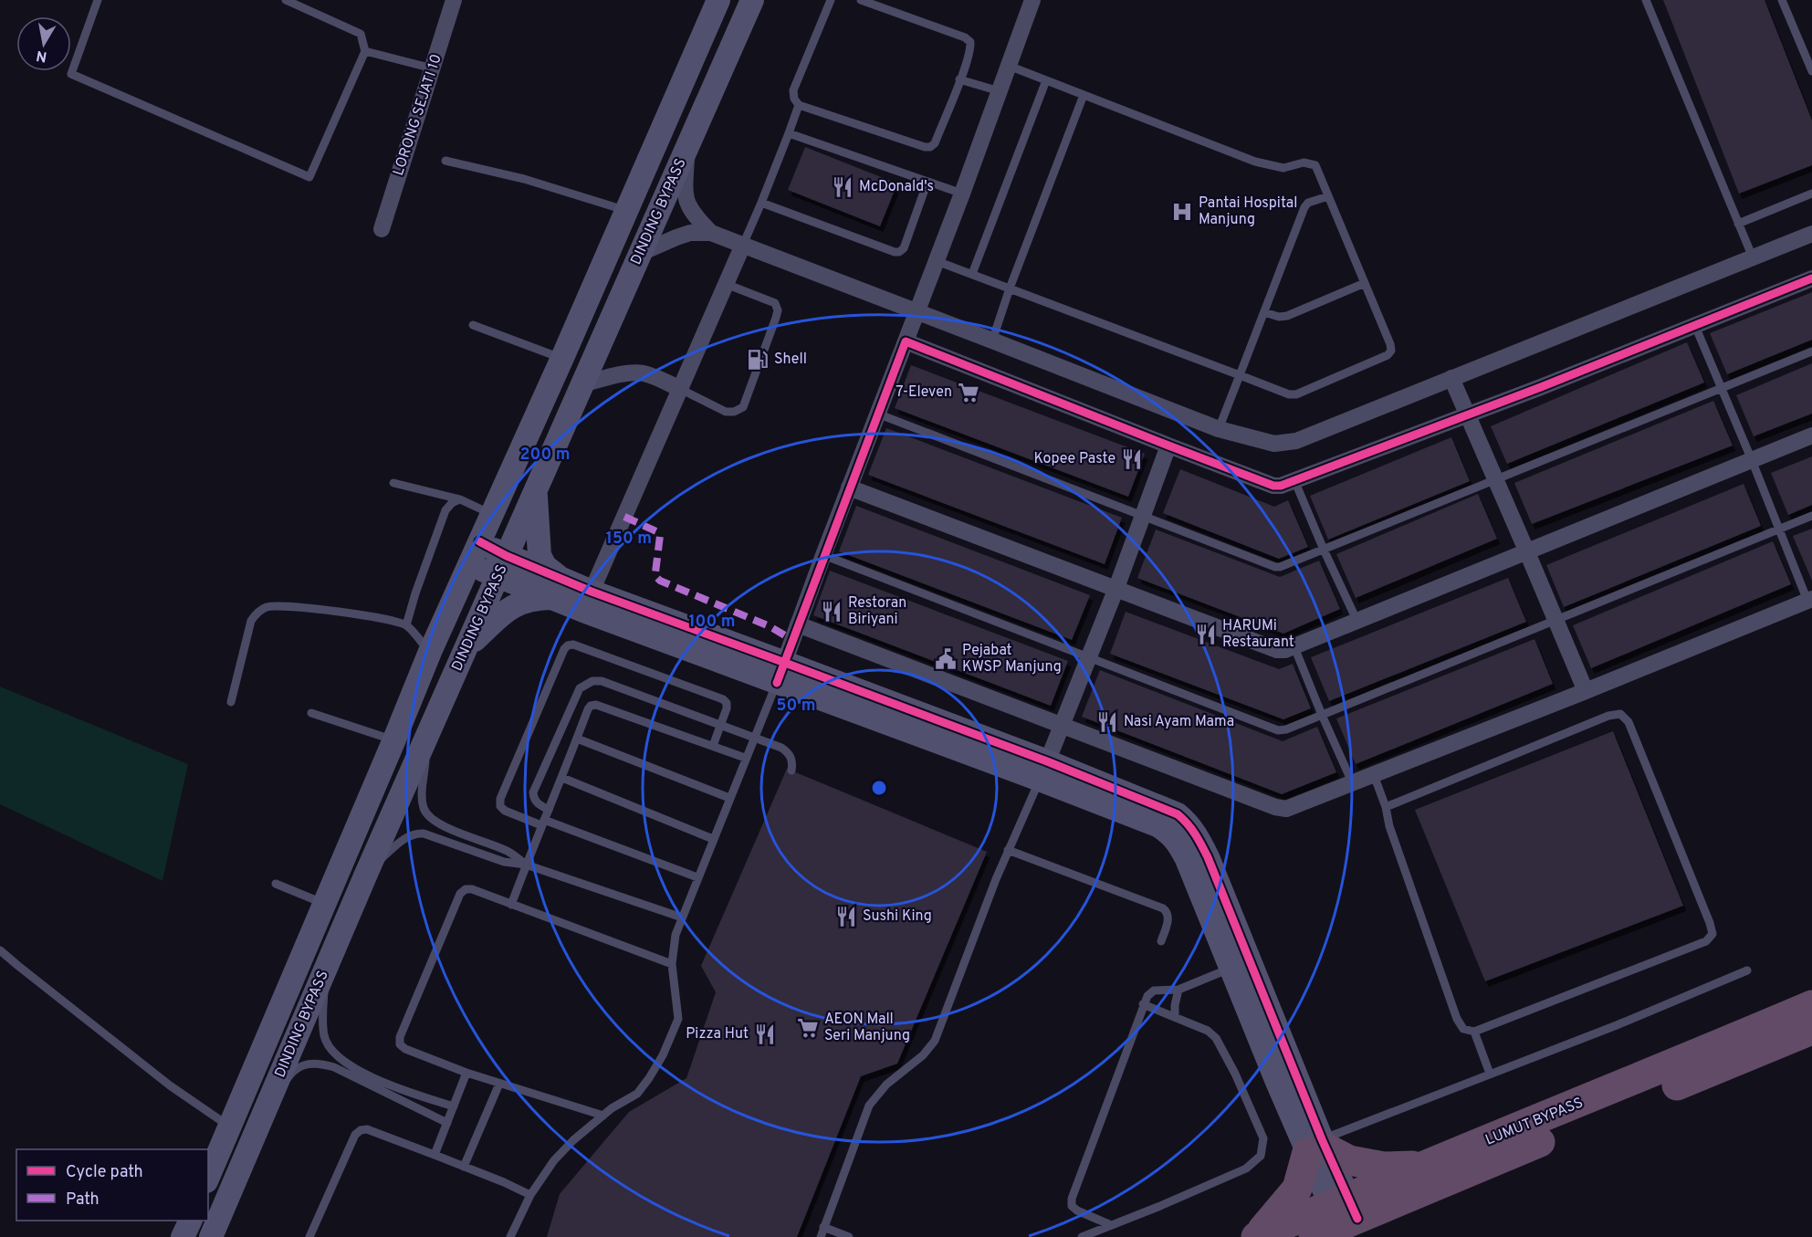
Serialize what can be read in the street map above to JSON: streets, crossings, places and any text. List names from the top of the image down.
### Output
{
  "streets": {
    "highway": ["LUMUT BYPASS"],
    "main road": ["DINDING BYPASS"],
    "street": ["LORONG SEJATI 10"]
  },
  "places": {
    "restaurant": [
      "McDonald's",
      "Kopee Paste",
      "Restoran Biriyani",
      "HARUMi Restaurant",
      "Nasi Ayam Mama",
      "Sushi King",
      "Pizza Hut"
    ],
    "hospital": ["Pantai Hospital Manjung"],
    "fuel station": ["Shell"],
    "supermarket": ["7-Eleven", "AEON Mall Seri Manjung"],
    "public building": ["Pejabat KWSP Manjung"]
  },
  "legend": ["Cycle path", "Path"],
  "north": "bottom",
  "rings": [
    "200 m",
    "150 m",
    "100 m",
    "50 m"
  ]
}
